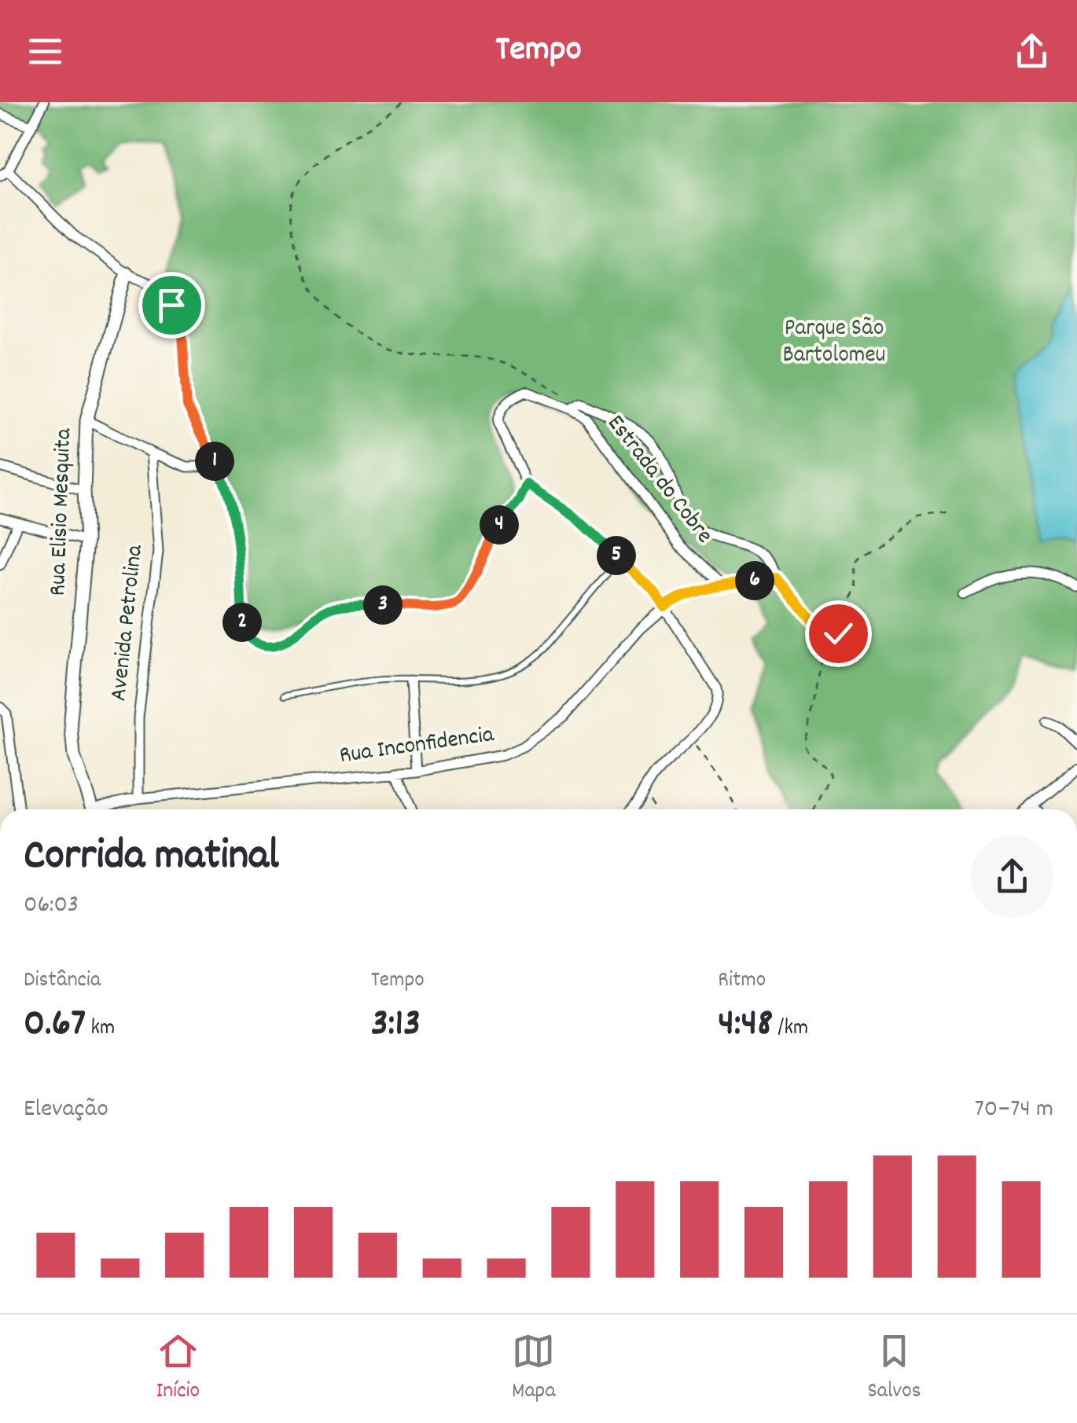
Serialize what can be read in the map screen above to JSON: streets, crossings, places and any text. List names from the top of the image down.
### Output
{
  "streets": {
    "street": [
      "Estrada do Cobre",
      "Rua Elisio Mesquita",
      "Avenida Petrolina",
      "Rua Inconfidencia"
    ]
  },
  "crossings": [
    ["Estrada do Cobre", "Rua Inconfidencia"],
    ["Avenida Petrolina", "Rua Inconfidencia"]
  ],
  "parks": ["Parque São Bartolomeu"],
  "page": {
    "header": "Tempo",
    "pins": [
      "1",
      "4",
      "5",
      "6",
      "3",
      "2"
    ],
    "heading": ["Corrida matinal", "06:03"],
    "stats": [
      ["Distância", "0.67 km"],
      ["Tempo", "3:13"],
      ["Ritmo", "4:48 /km"]
    ],
    "chart": ["Elevação", "70–74 m"],
    "tabs": ["Início", "Mapa", "Salvos"]
  }
}
